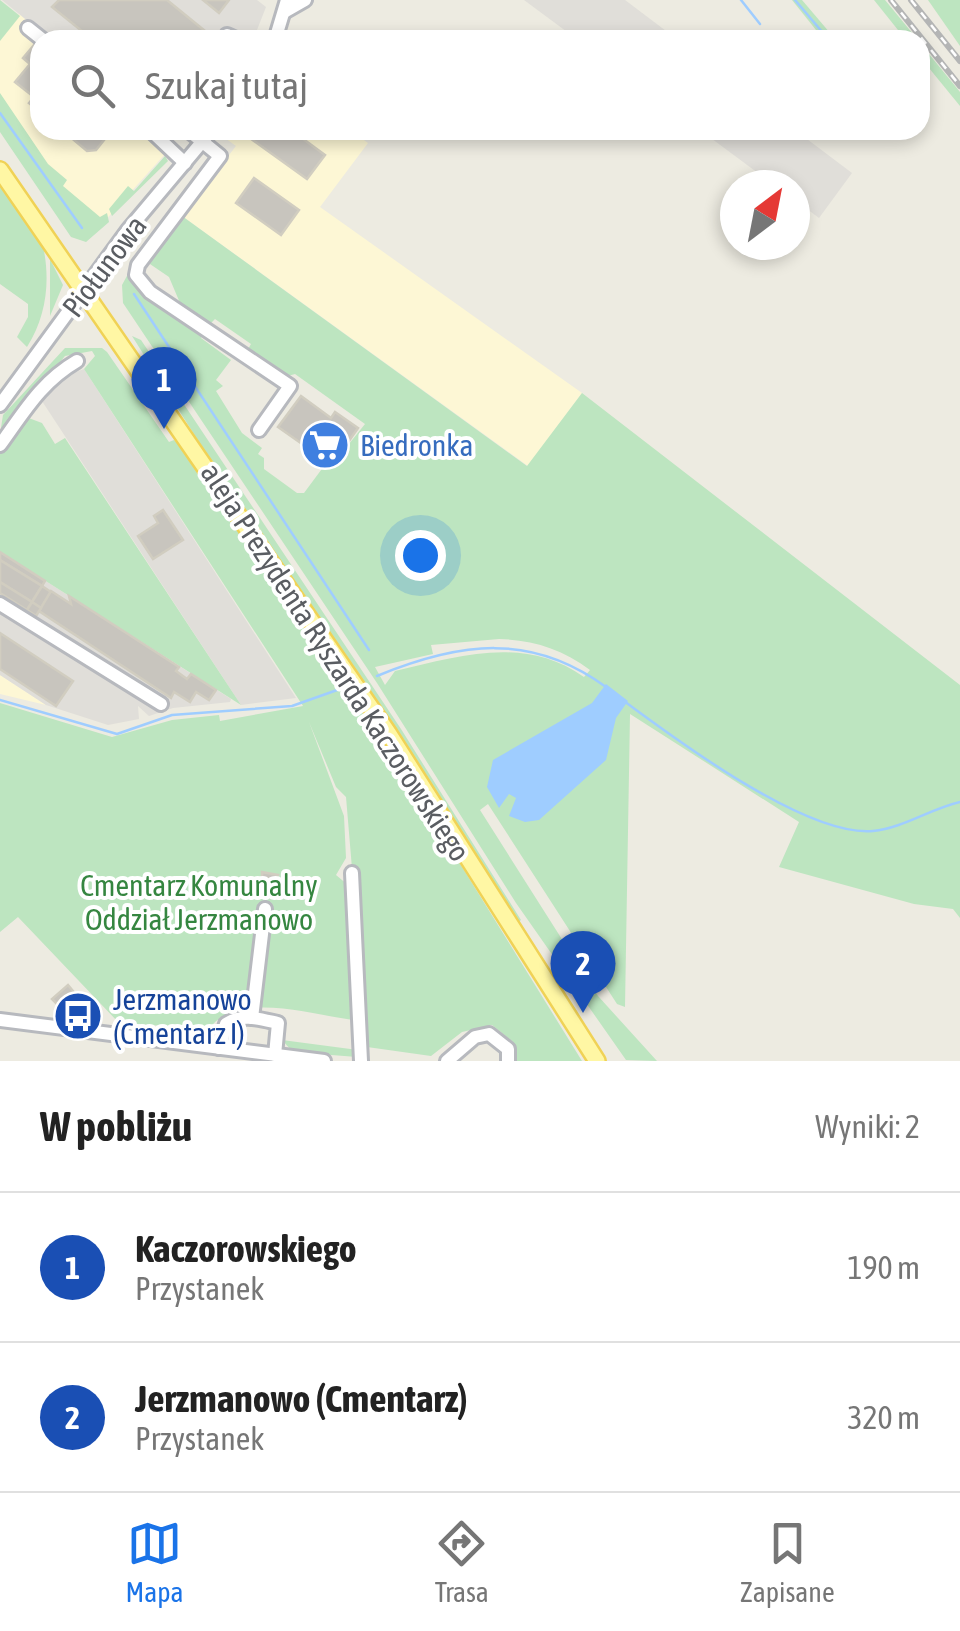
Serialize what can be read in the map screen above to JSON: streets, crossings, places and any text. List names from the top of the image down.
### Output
{
  "streets": {
    "main road": ["aleja Prezydenta Ryszarda Kaczorowskiego"],
    "street": ["Piołunowa"]
  },
  "crossings": [
    ["Piołunowa", "aleja Prezydenta Ryszarda Kaczorowskiego"]
  ],
  "parks": ["Cmentarz Komunalny Oddział Jerzmanowo"],
  "places": {
    "supermarket": ["Biedronka"],
    "bus stop": ["Jerzmanowo (Cmentarz I)"]
  },
  "north": "top right",
  "page": {
    "search": "Szukaj tutaj",
    "pins": ["1", "2"],
    "heading": ["W pobliżu", "Wyniki: 2"],
    "list": [
      {
        "mark": "1",
        "name": "Kaczorowskiego",
        "note": "Przystanek",
        "value": "190 m"
      },
      {
        "mark": "2",
        "name": "Jerzmanowo (Cmentarz)",
        "note": "Przystanek",
        "value": "320 m"
      }
    ],
    "nav": ["Mapa", "Trasa", "Zapisane"]
  }
}
